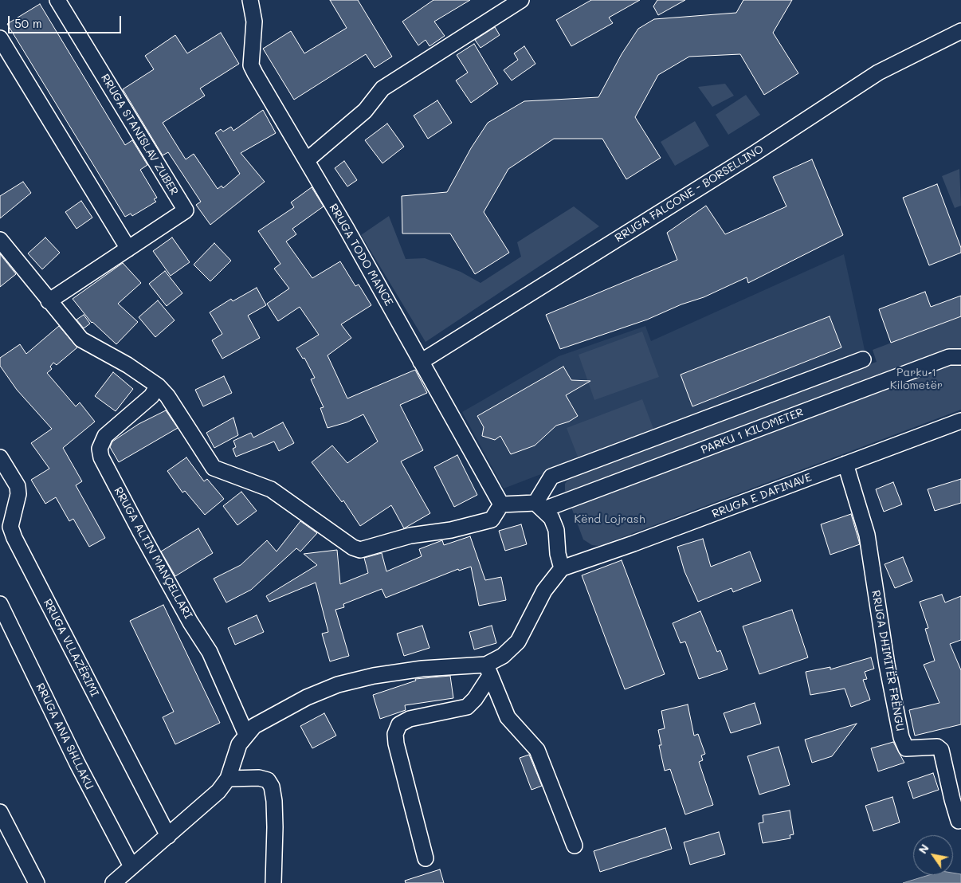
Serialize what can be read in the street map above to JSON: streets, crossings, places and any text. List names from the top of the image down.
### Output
{
  "streets": {
    "street": [
      "RRUGA STANISLAV ZUBER",
      "RRUGA FALCONE - BORSELLINO",
      "RRUGA TODO MANCE",
      "PARKU 1 KILOMETER",
      "RRUGA E DAFINAVE",
      "RRUGA ALTIN MANÇELLARI",
      "RRUGA VLLAZËRIMI",
      "RRUGA DHIMITËR FRËNGU",
      "RRUGA ANA SHLLAKU"
    ]
  },
  "crossings": [
    ["RRUGA FALCONE - BORSELLINO", "RRUGA TODO MANCE"],
    ["RRUGA TODO MANCE", "PARKU 1 KILOMETER"],
    ["RRUGA E DAFINAVE", "RRUGA DHIMITËR FRËNGU"]
  ],
  "parks": ["Parku 1 Kilometër", "Kënd Lojrash"],
  "scale_bar": "50 m",
  "north": "top left"
}
